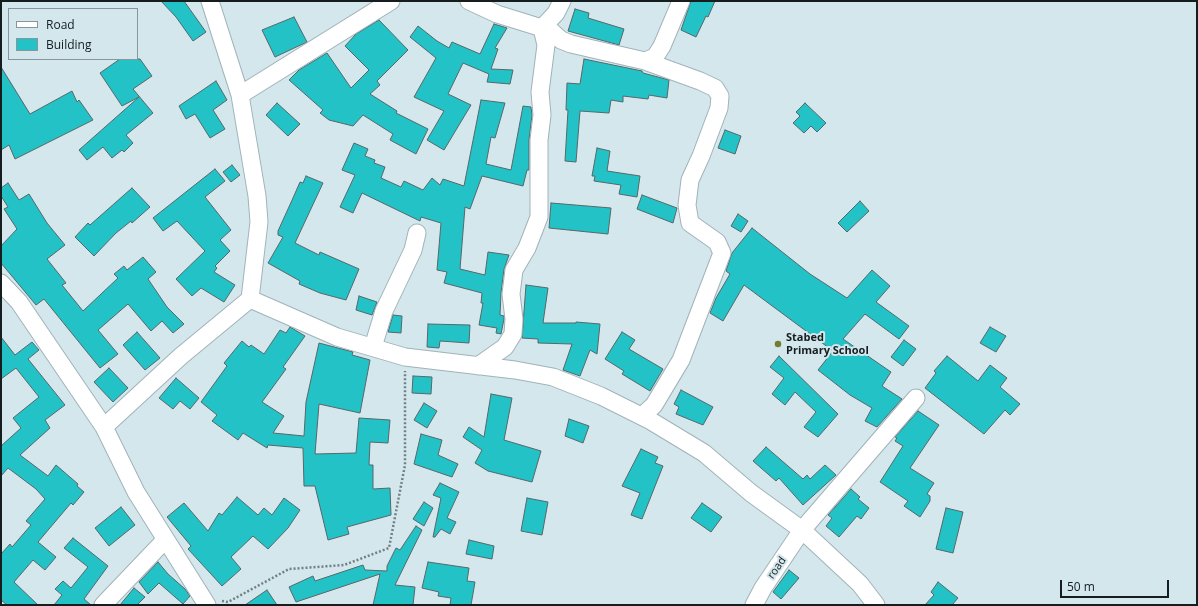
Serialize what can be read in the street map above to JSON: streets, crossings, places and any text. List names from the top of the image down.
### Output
{
  "streets": {
    "street": ["road"]
  },
  "places": ["Stabed Primary School"],
  "legend": ["Road", "Building"],
  "scale_bar": "50 m"
}
